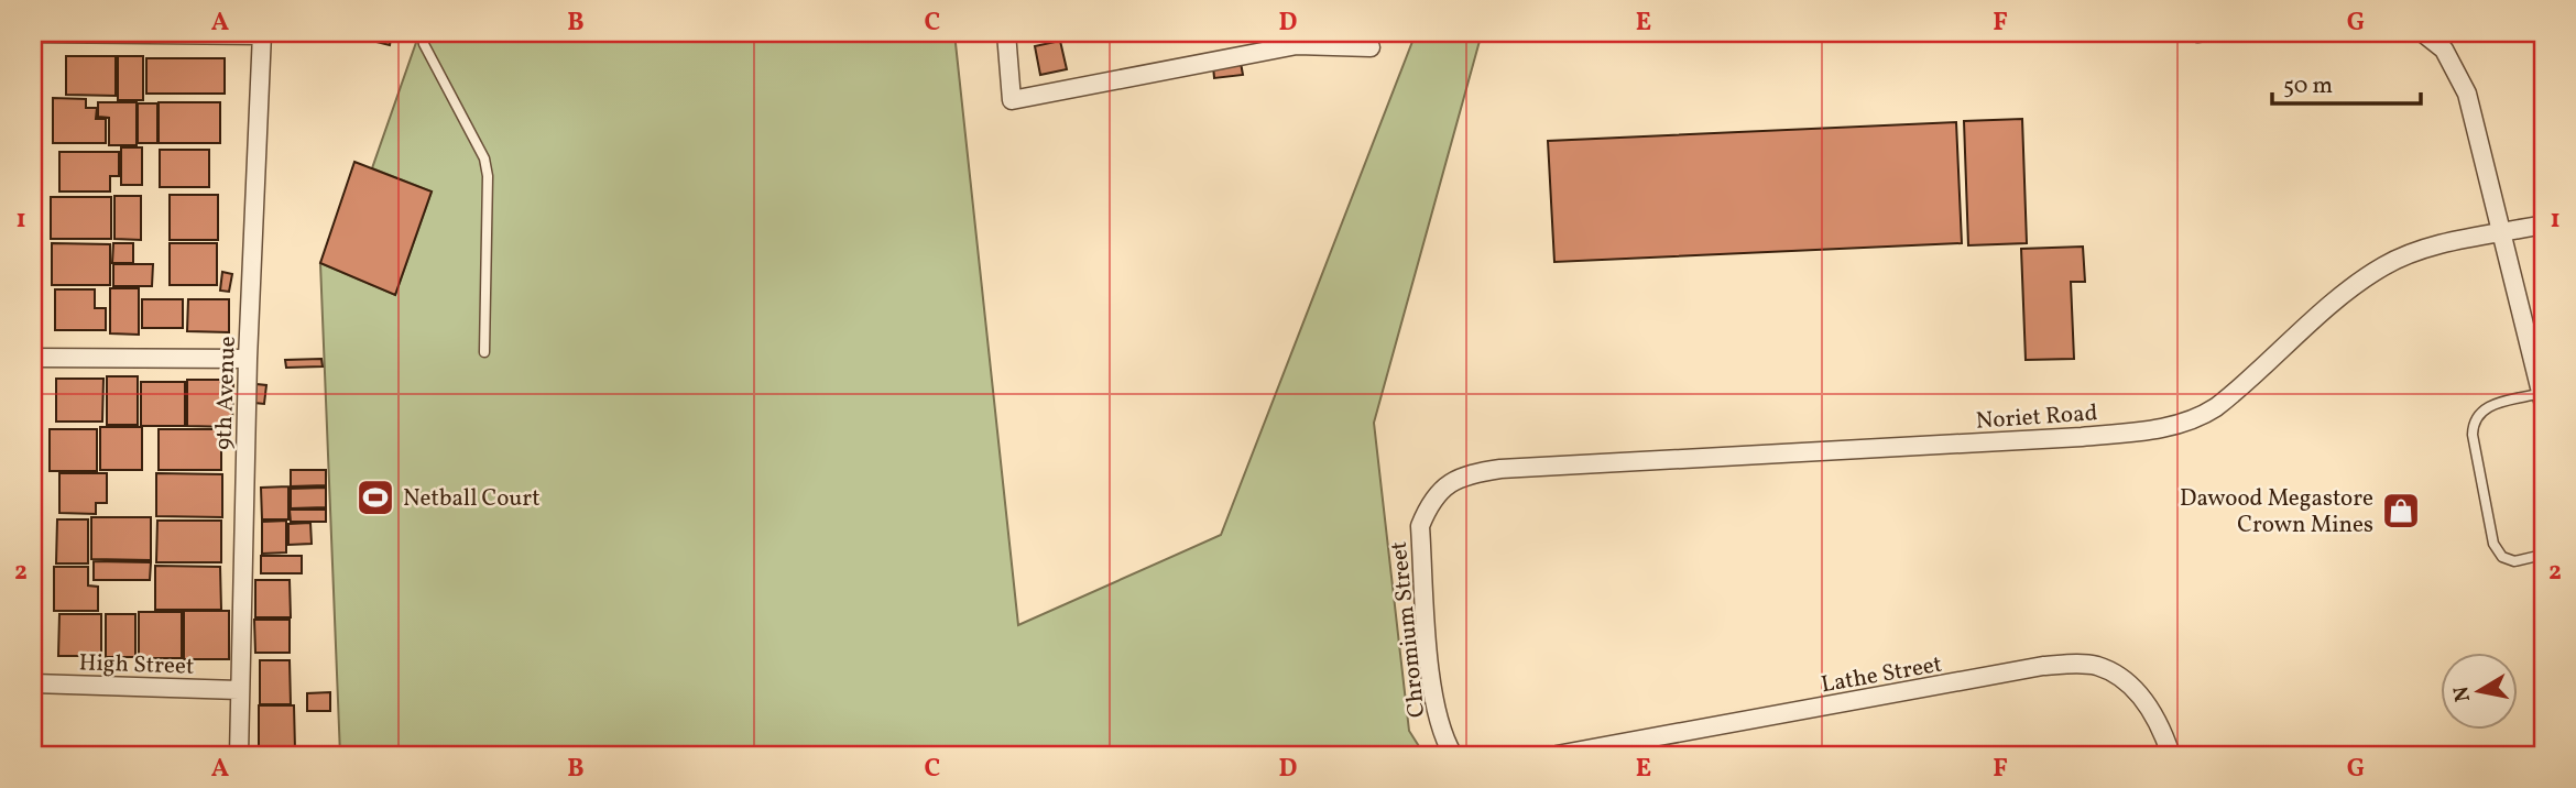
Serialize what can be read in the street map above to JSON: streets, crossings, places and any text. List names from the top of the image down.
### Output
{
  "streets": {
    "street": [
      "9th Avenue",
      "Noriet Road",
      "Chromium Street",
      "High Street",
      "Lathe Street"
    ]
  },
  "crossings": [
    ["9th Avenue", "High Street"],
    ["Noriet Road", "Chromium Street"]
  ],
  "places": {
    "sports": ["Netball Court"],
    "shop": ["Dawood Megastore Crown Mines"]
  },
  "scale_bar": "50 m",
  "north": "left",
  "grid": {
    "columns": [
      "A",
      "B",
      "C",
      "D",
      "E",
      "F",
      "G"
    ],
    "rows": ["1", "2"]
  }
}
